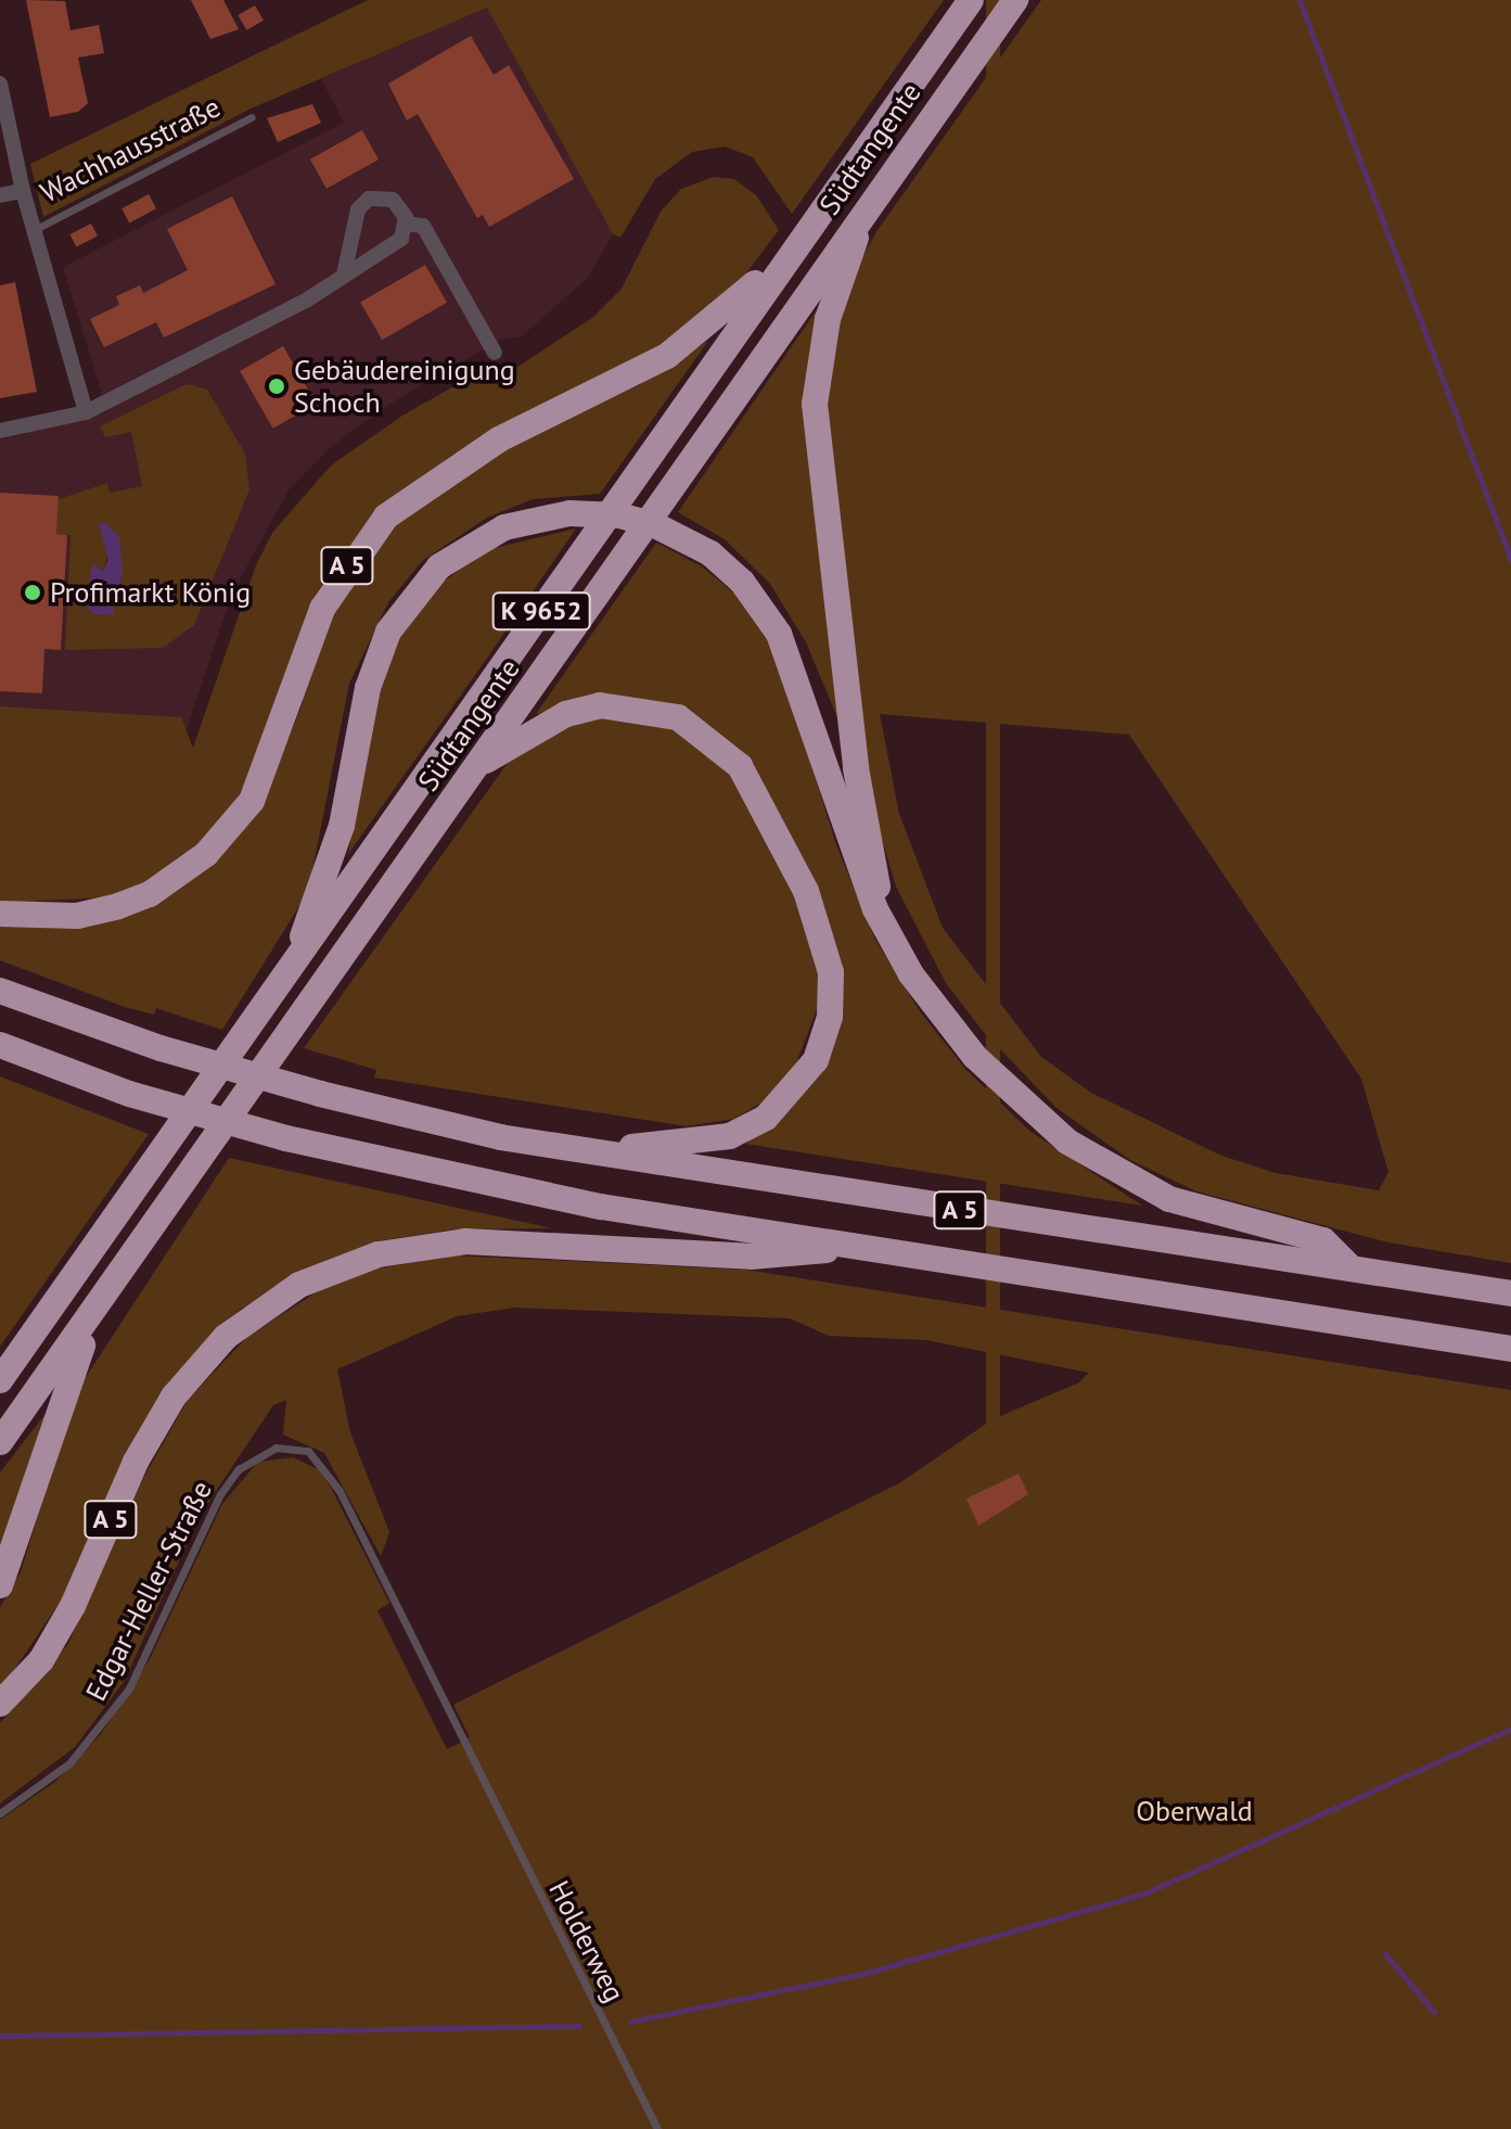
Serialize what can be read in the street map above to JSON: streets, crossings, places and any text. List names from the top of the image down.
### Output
{
  "streets": {
    "highway": ["Südtangente", "A 5", "K 9652"],
    "street": ["Wachhausstraße"],
    "lane": ["Edgar-Heller-Straße", "Holderweg"]
  },
  "crossings": [
    ["Südtangente", "A 5"],
    ["Südtangente", "K 9652"],
    ["Edgar-Heller-Straße", "Holderweg"]
  ],
  "parks": ["Oberwald"],
  "places": ["Gebäudereinigung Schoch", "Profimarkt König"]
}
